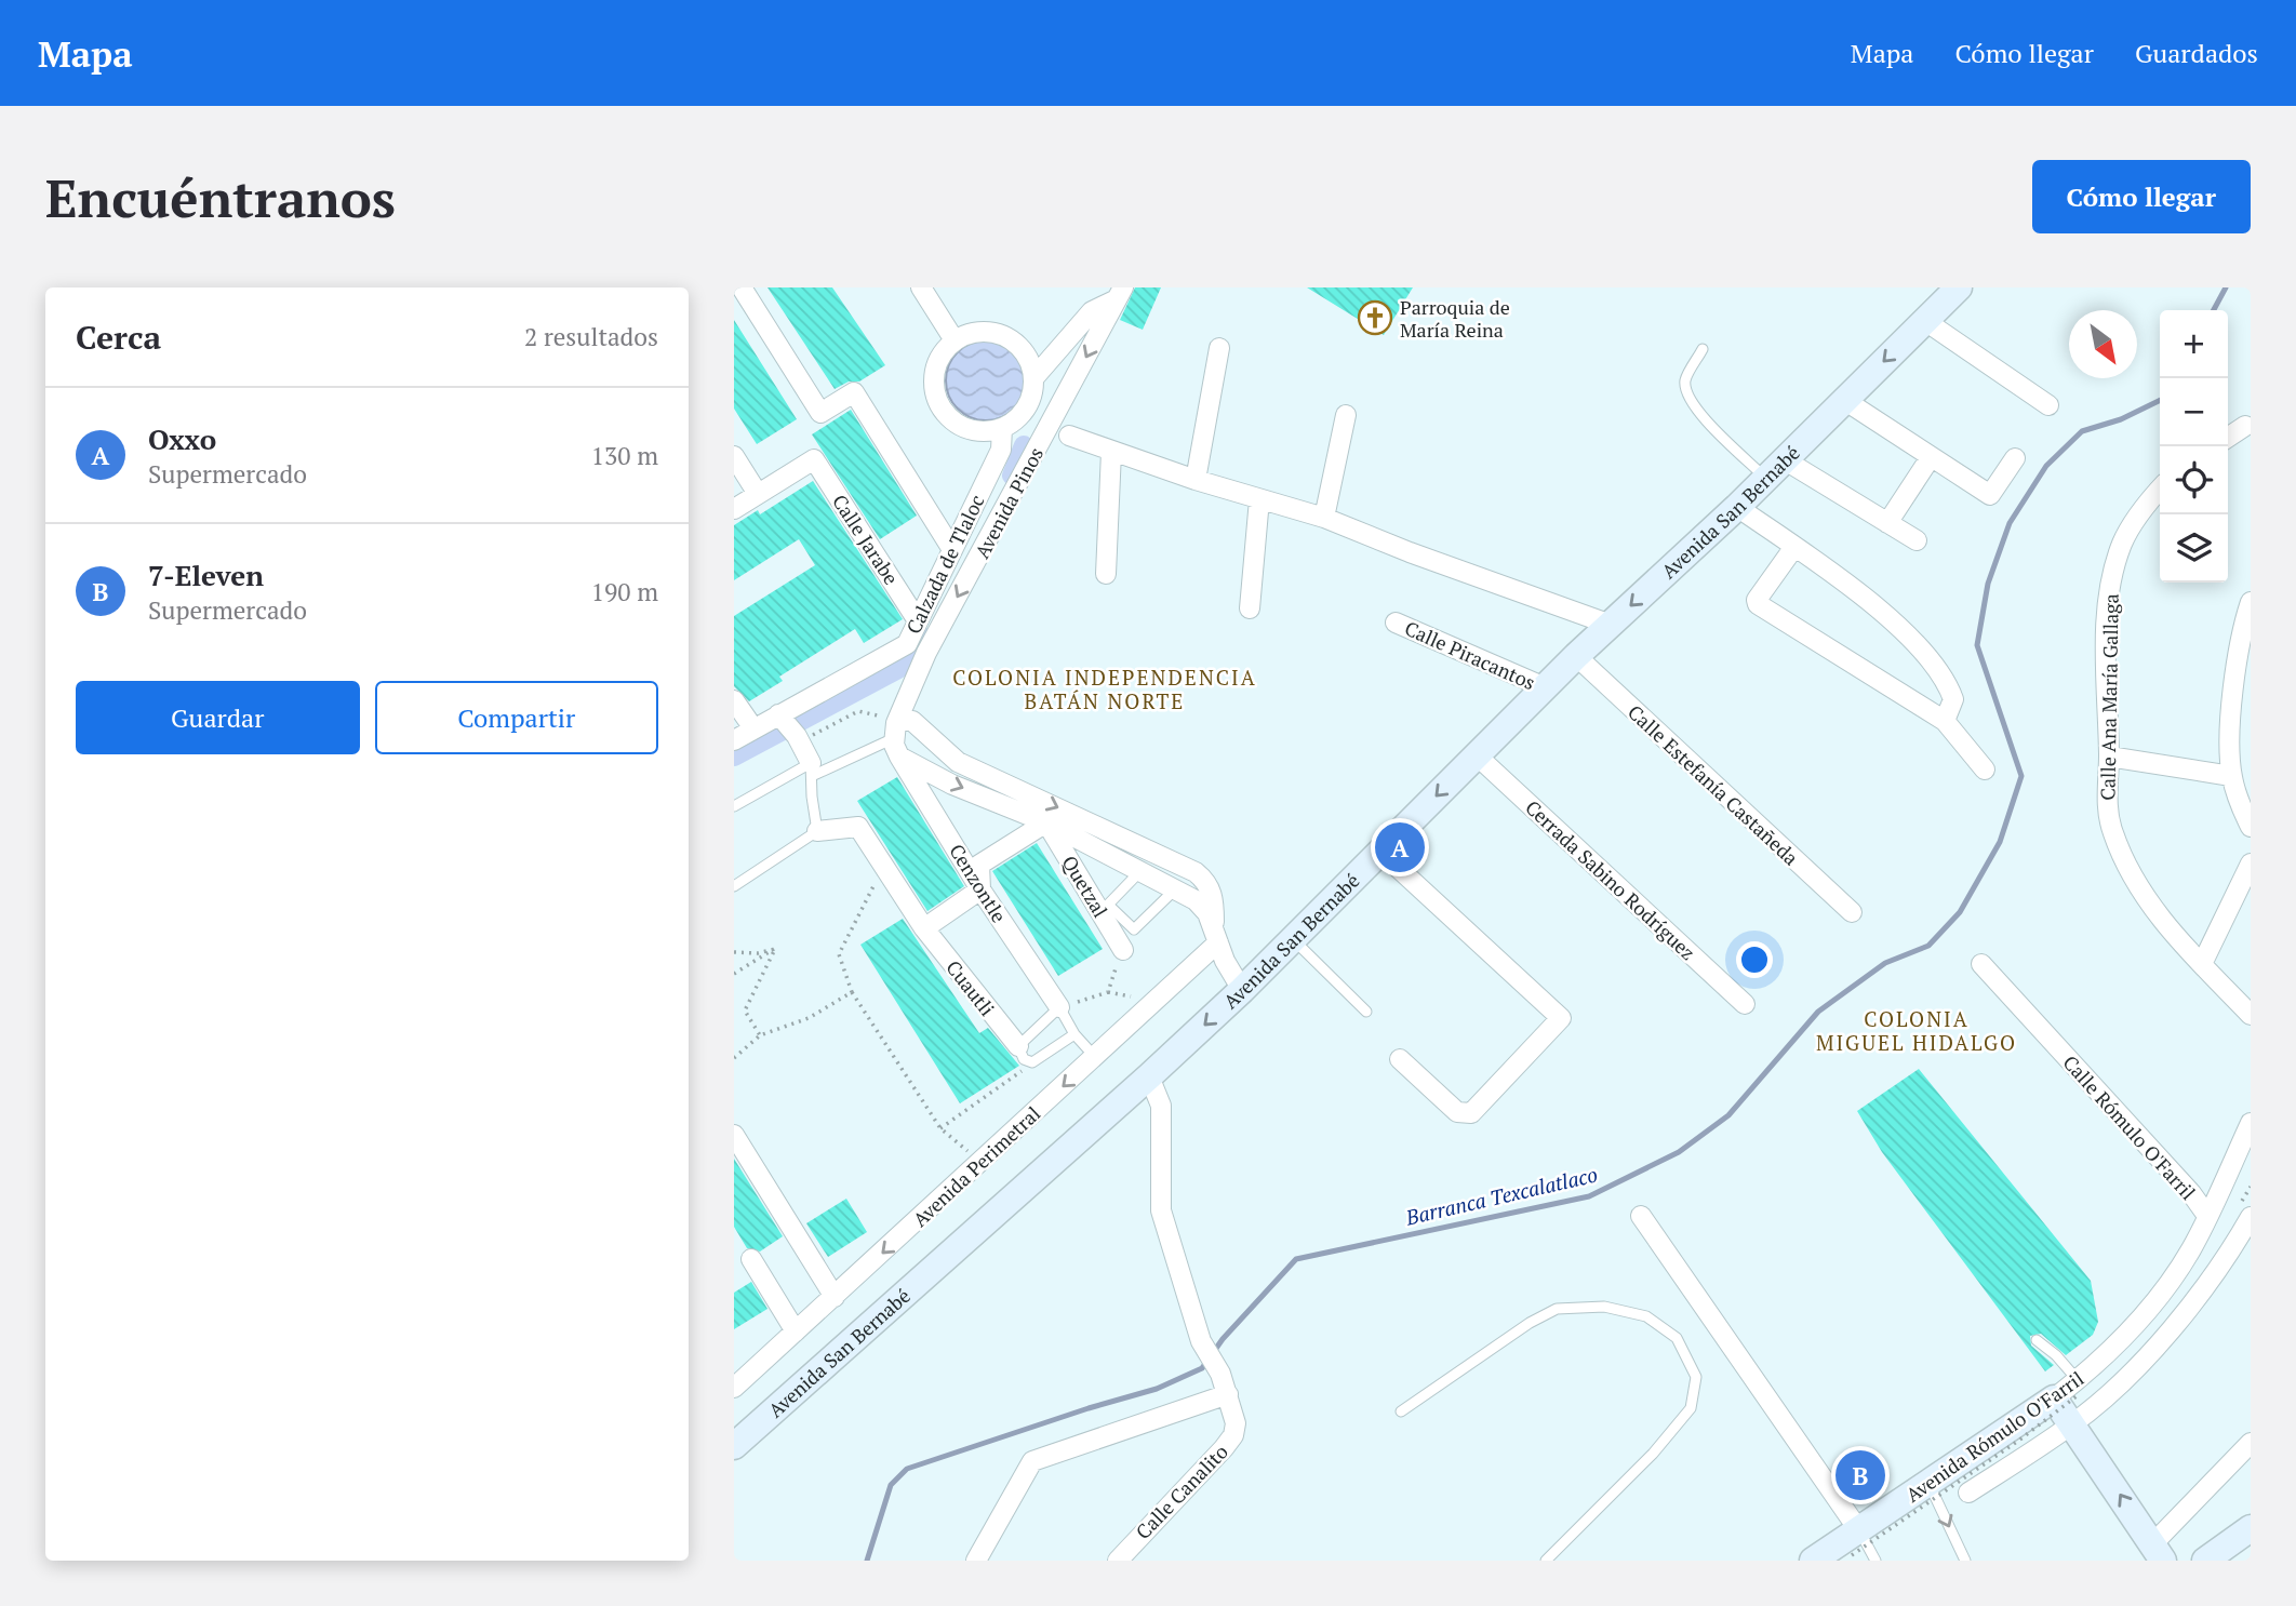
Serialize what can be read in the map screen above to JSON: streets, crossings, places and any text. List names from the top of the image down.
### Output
{
  "streets": {
    "main road": ["Avenida San Bernabé", "Avenida Rómulo O'Farril"],
    "street": [
      "Avenida Pinos",
      "Calle Jarabe",
      "Calzada de Tlaloc",
      "Calle Piracantos",
      "Calle Ana María Gallaga",
      "Calle Estefanía Castañeda",
      "Cerrada Sabino Rodríguez",
      "Cenzontle",
      "Quetzal",
      "Cuautli",
      "Calle Rómulo O'Farril",
      "Avenida Perimetral",
      "Calle Canalito"
    ]
  },
  "crossings": [
    ["Avenida Pinos", "Cenzontle"],
    ["Avenida San Bernabé", "Calle Piracantos"],
    ["Avenida San Bernabé", "Calle Estefanía Castañeda"],
    ["Avenida San Bernabé", "Cerrada Sabino Rodríguez"],
    ["Avenida San Bernabé", "Calle Canalito"],
    ["Calle Jarabe", "Calzada de Tlaloc"],
    ["Calle Rómulo O'Farril", "Avenida Rómulo O'Farril"]
  ],
  "one_way": ["Avenida Perimetral"],
  "districts": ["COLONIA INDEPENDENCIA BATÁN NORTE", "COLONIA MIGUEL HIDALGO"],
  "water": ["Barranca Texcalatlaco"],
  "places": {
    "church": ["Parroquia de María Reina"]
  },
  "north": "bottom right",
  "page": {
    "header": "Mapa",
    "nav": ["Mapa", "Cómo llegar", "Guardados"],
    "buttons": [
      "Cómo llegar",
      ["Guardar", "Compartir"]
    ],
    "title": "Encuéntranos",
    "heading": ["Cerca", "2 resultados"],
    "map_buttons": ["+", "−"],
    "list": [
      {
        "mark": "A",
        "name": "Oxxo",
        "note": "Supermercado",
        "value": "130 m"
      },
      {
        "mark": "B",
        "name": "7-Eleven",
        "note": "Supermercado",
        "value": "190 m"
      }
    ],
    "pins": ["A", "B"]
  }
}
